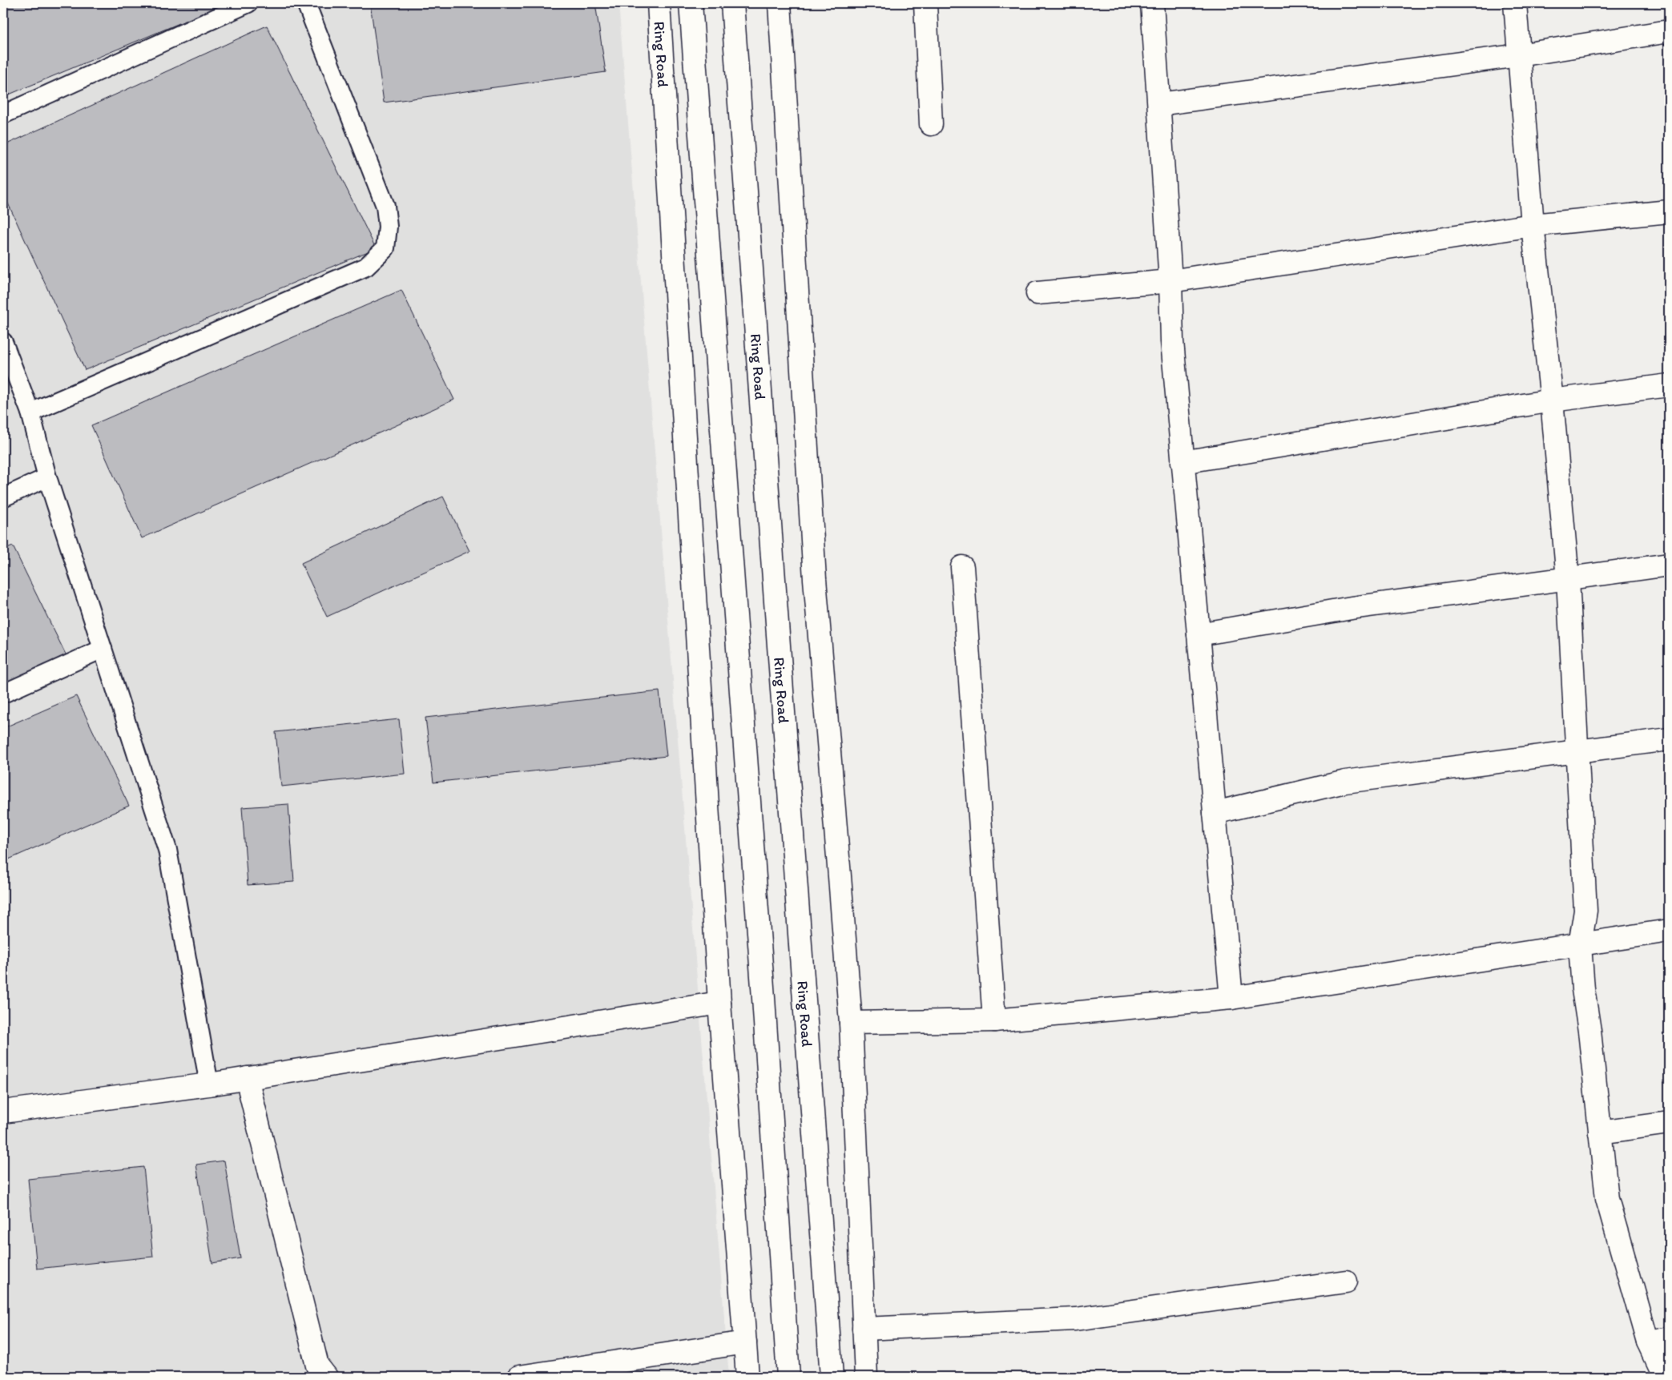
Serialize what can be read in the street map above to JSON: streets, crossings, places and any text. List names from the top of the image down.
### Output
{
  "streets": {
    "main road": ["Ring Road"]
  }
}
